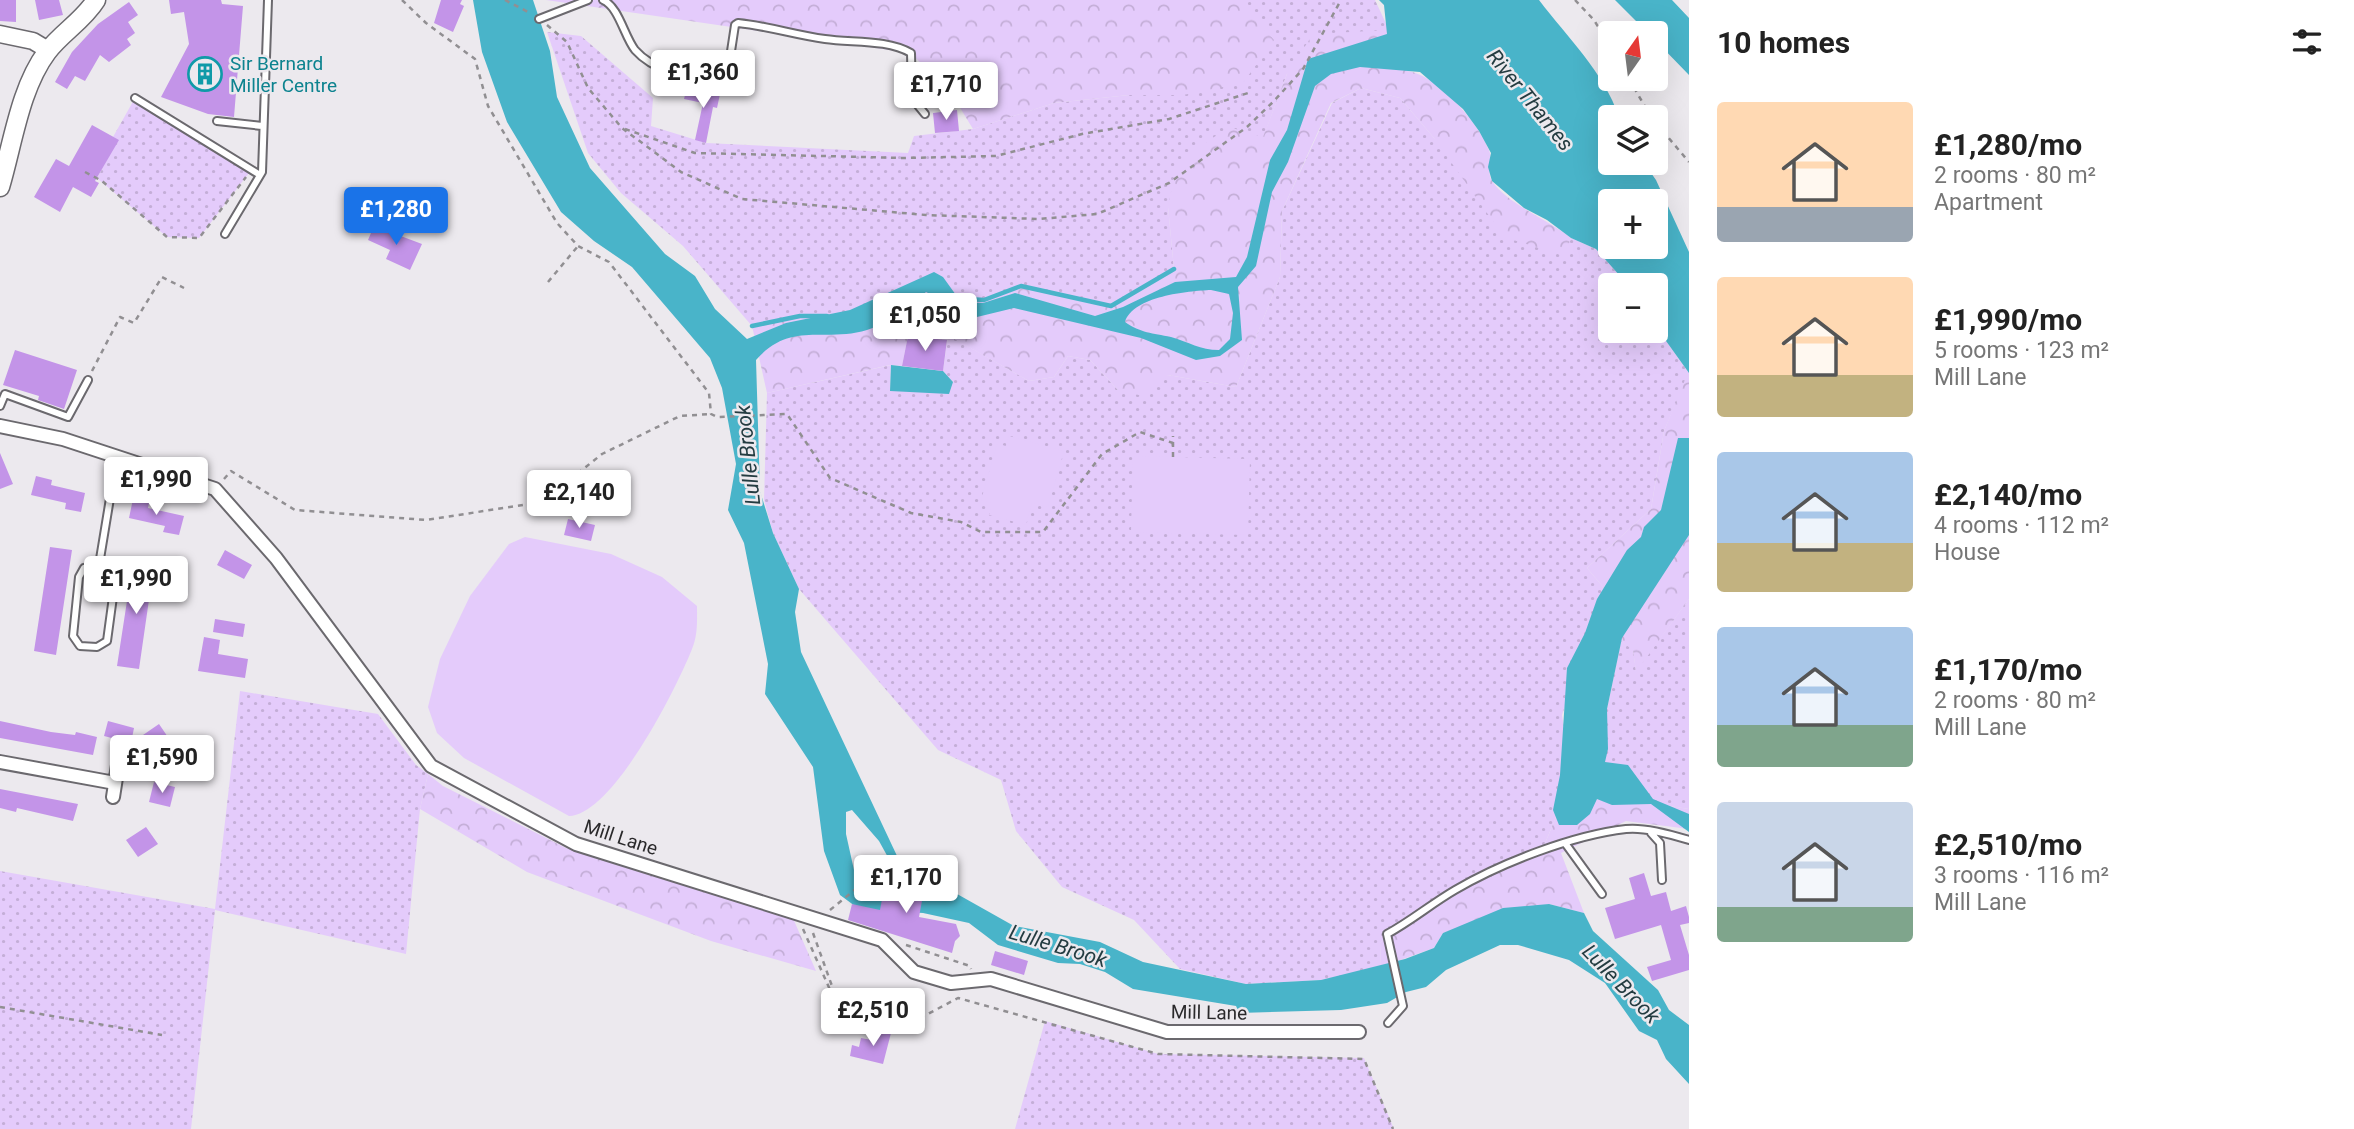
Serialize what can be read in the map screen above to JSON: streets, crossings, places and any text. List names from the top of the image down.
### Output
{
  "streets": {
    "street": ["Mill Lane"]
  },
  "water": ["River Thames", "Lulle Brook"],
  "places": {
    "building": ["Sir Bernard Miller Centre"]
  },
  "north": "top",
  "page": {
    "heading": "10 homes",
    "map_buttons": ["+", "−"],
    "price": [
      "£1,360",
      "£1,710",
      "£1,280",
      "£1,050",
      "£1,990",
      "£2,140",
      "£1,990",
      "£1,590",
      "£1,170",
      "£2,510"
    ],
    "list": [
      {
        "name": "£1,280/mo",
        "note": "2 rooms · 80 m² · Apartment"
      },
      {
        "name": "£1,990/mo",
        "note": "5 rooms · 123 m² · Mill Lane"
      },
      {
        "name": "£2,140/mo",
        "note": "4 rooms · 112 m² · House"
      },
      {
        "name": "£1,170/mo",
        "note": "2 rooms · 80 m² · Mill Lane"
      },
      {
        "name": "£2,510/mo",
        "note": "3 rooms · 116 m² · Mill Lane"
      }
    ]
  }
}
